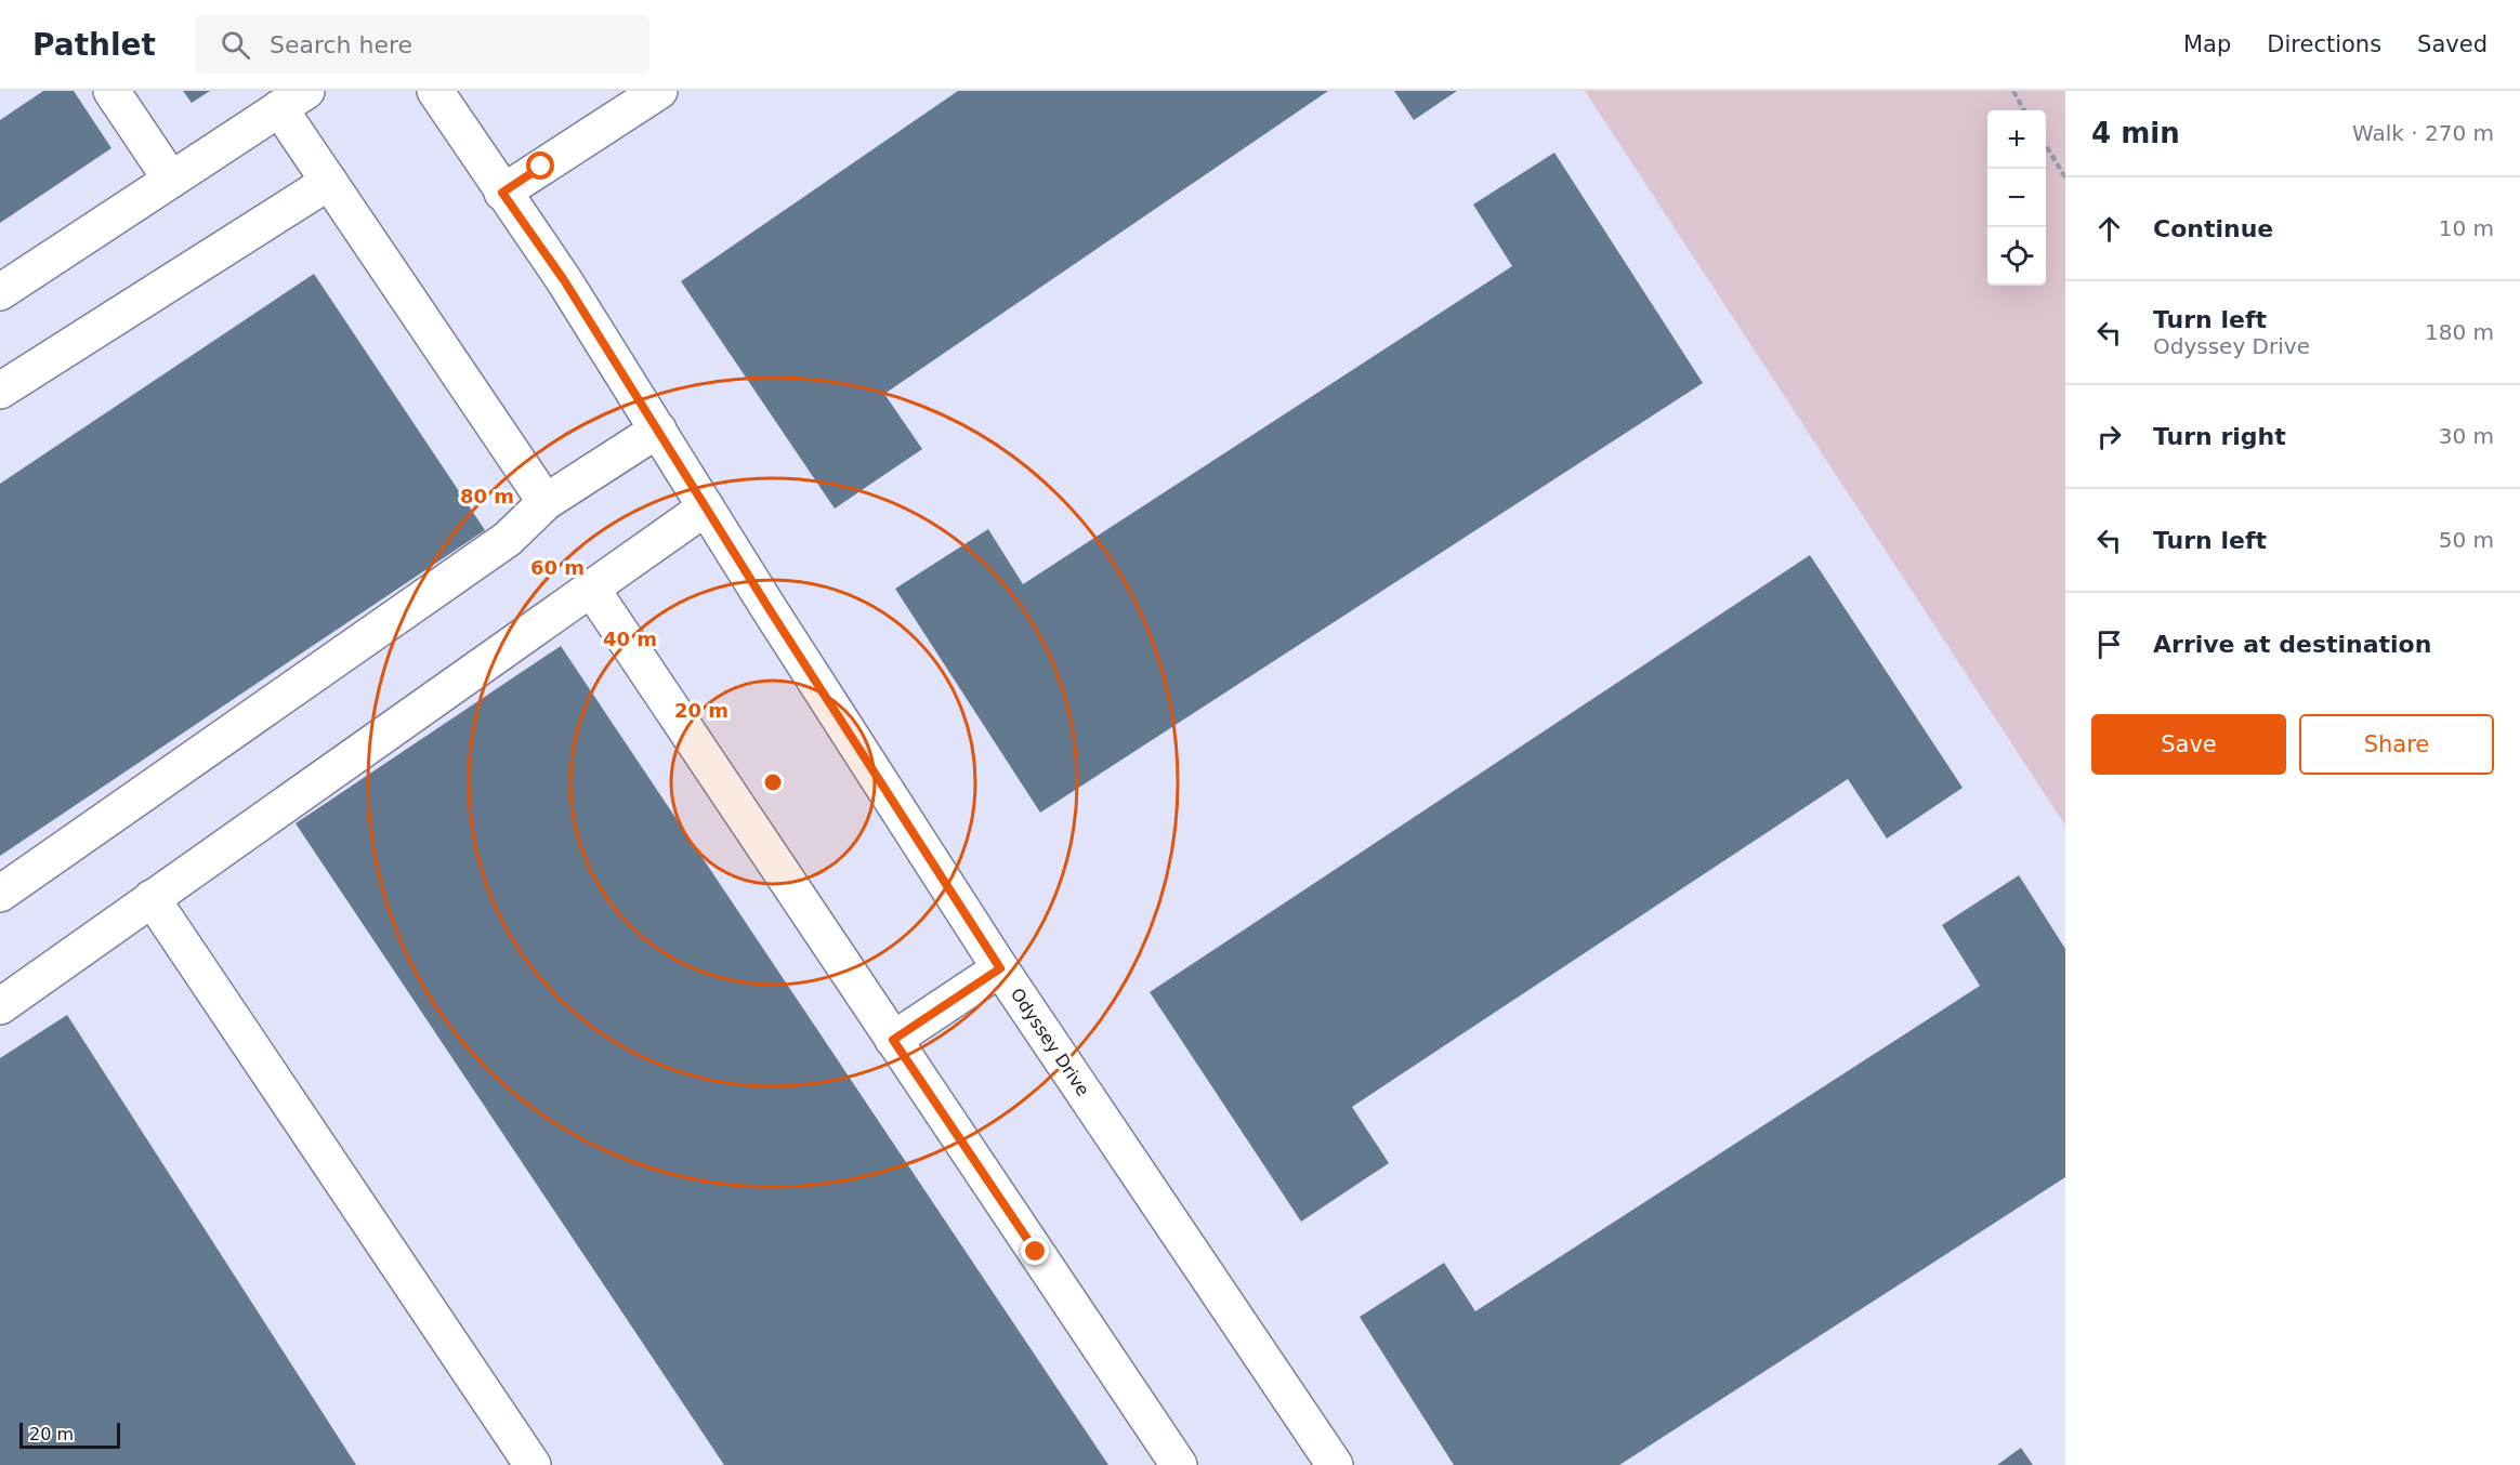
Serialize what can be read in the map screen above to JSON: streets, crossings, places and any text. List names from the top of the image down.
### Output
{
  "streets": {
    "street": ["Odyssey Drive"]
  },
  "scale_bar": "20 m",
  "page": {
    "header": "Pathlet",
    "search": "Search here",
    "nav": ["Map", "Directions", "Saved"],
    "heading": ["4 min", "Walk · 270 m"],
    "map_buttons": ["+", "−"],
    "list": [
      ["Continue", "10 m"],
      ["Turn left", "Odyssey Drive", "180 m"],
      ["Turn right", "30 m"],
      ["Turn left", "50 m"],
      "Arrive at destination"
    ],
    "buttons": ["Save", "Share"],
    "scale": "20 m"
  },
  "rings": [
    "80 m",
    "60 m",
    "40 m",
    "20 m"
  ]
}
